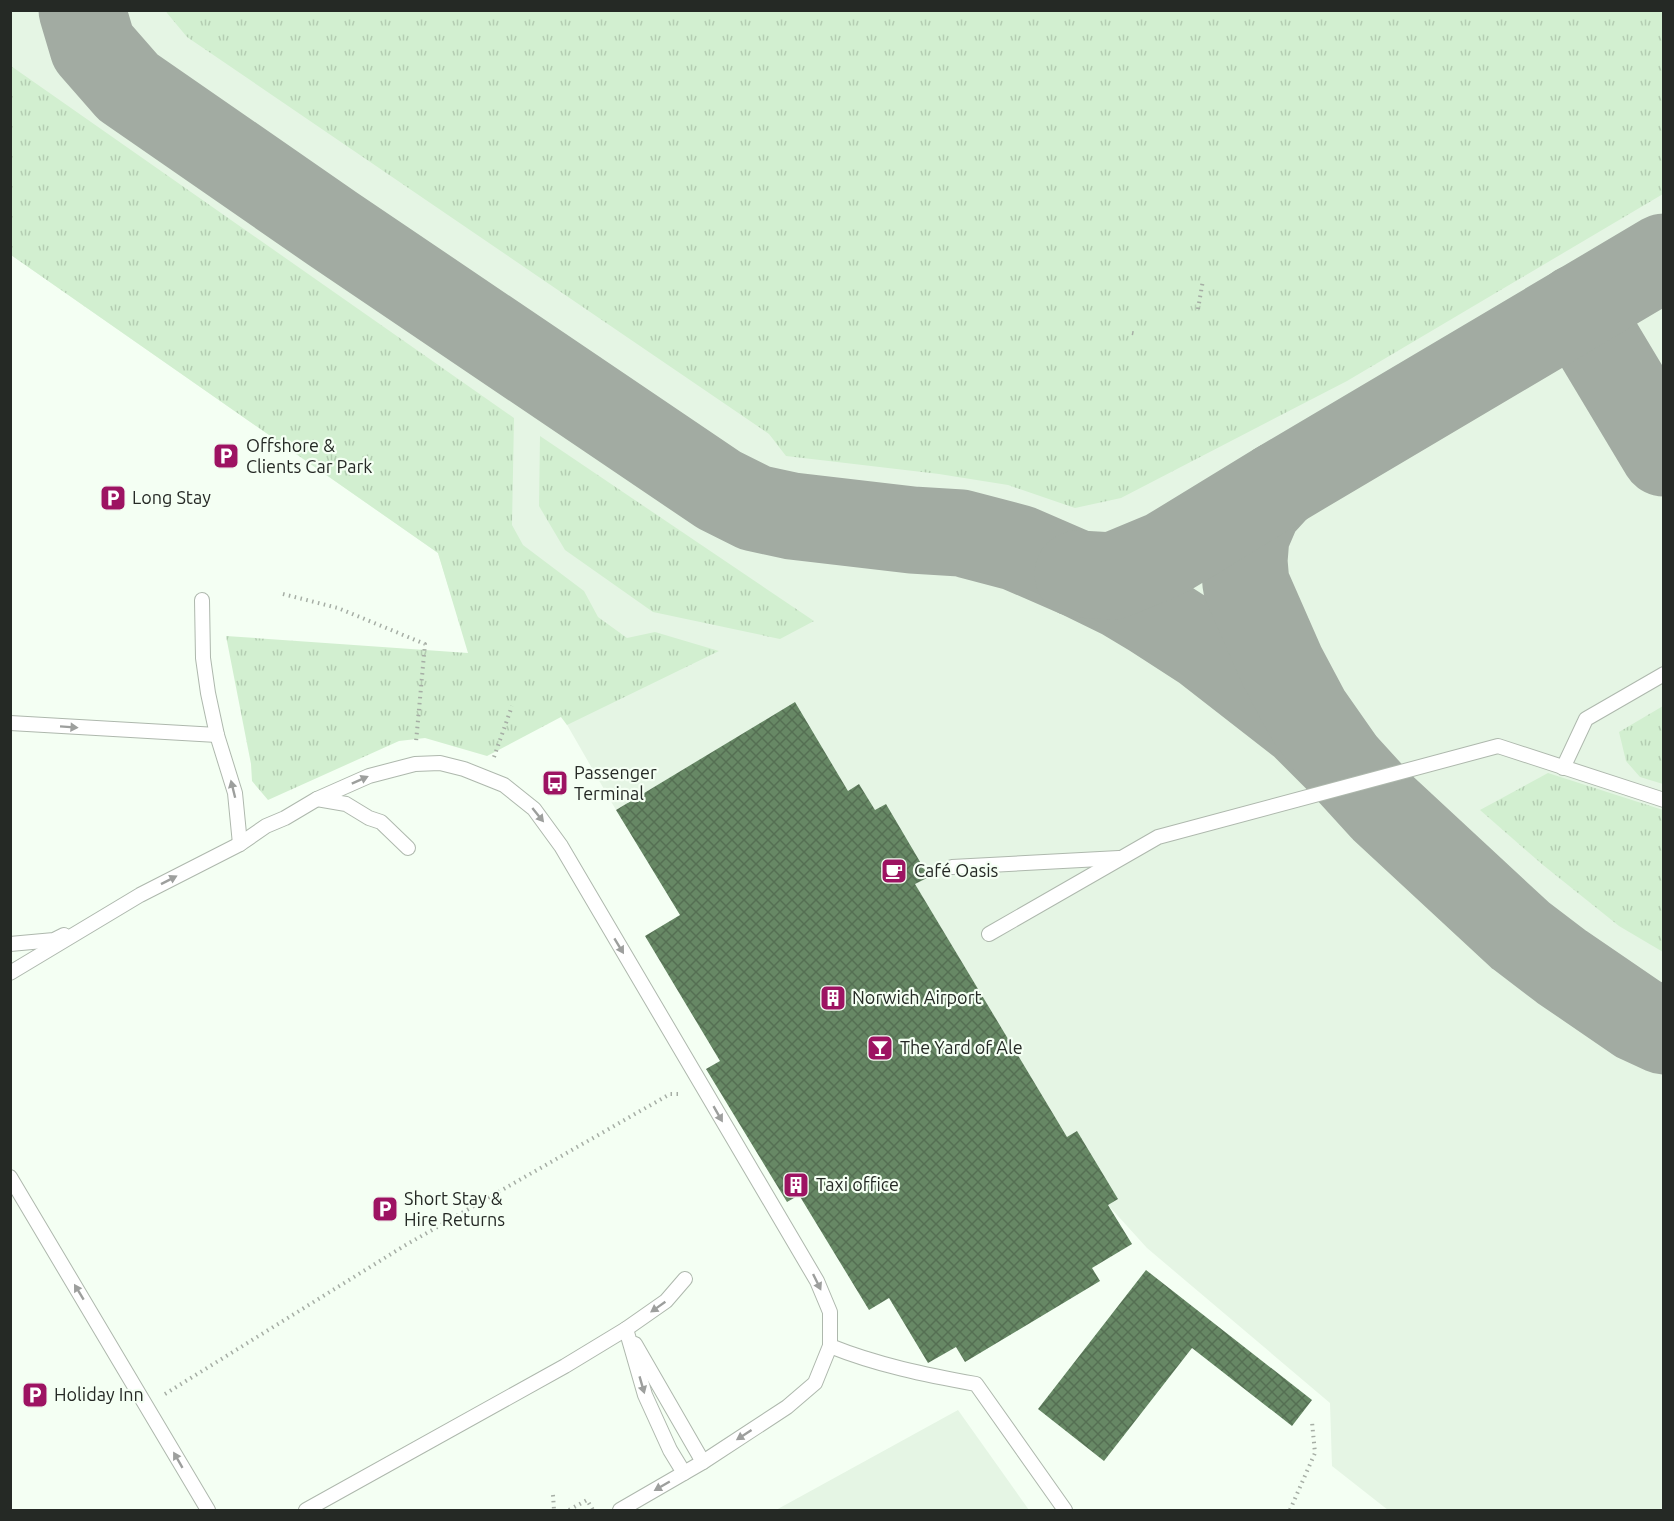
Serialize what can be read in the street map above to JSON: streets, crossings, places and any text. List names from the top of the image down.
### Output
{
  "places": {
    "parking": [
      "Offshore & Clients Car Park",
      "Long Stay",
      "Short Stay & Hire Returns",
      "Holiday Inn"
    ],
    "bus stop": ["Passenger Terminal"],
    "cafe": ["Café Oasis"],
    "building": ["Norwich Airport", "Taxi office"],
    "bar": ["The Yard of Ale"]
  }
}
